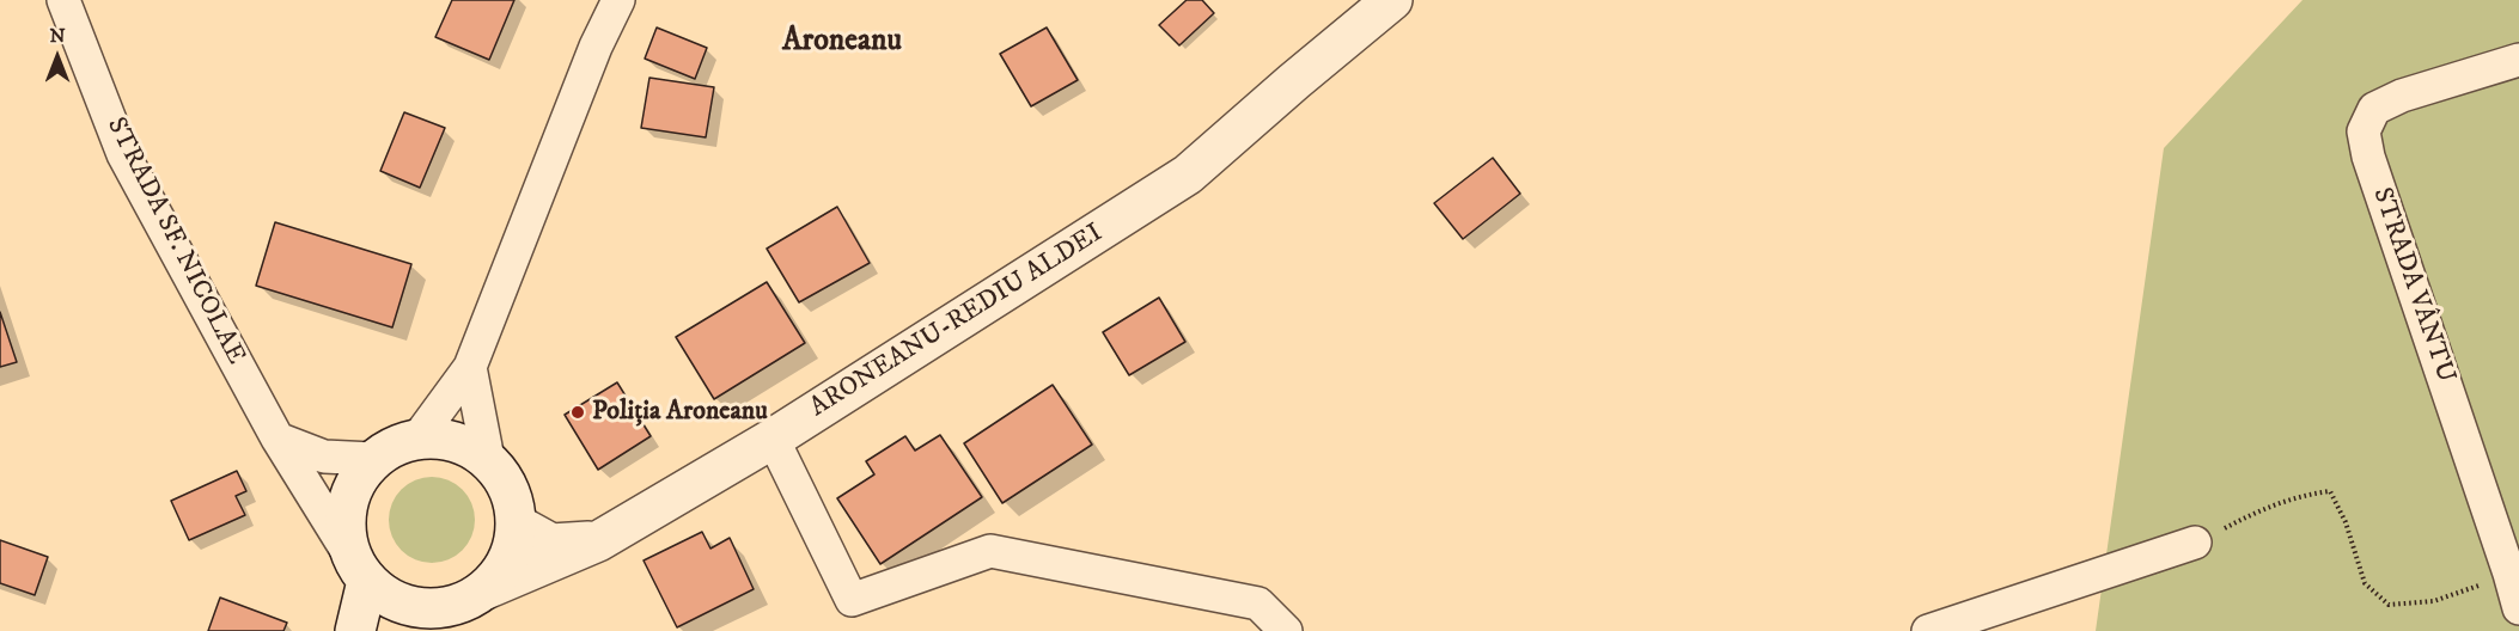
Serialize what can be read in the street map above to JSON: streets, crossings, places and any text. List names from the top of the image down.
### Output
{
  "streets": {
    "street": ["STRADA SF. NICOLAE", "STRADA VÂNTU", "ARONEANU-REDIU ALDEI"]
  },
  "crossings": [
    ["STRADA SF. NICOLAE", "ARONEANU-REDIU ALDEI"]
  ],
  "districts": ["Aroneanu"],
  "places": ["Poliția Aroneanu"],
  "north": "top"
}
